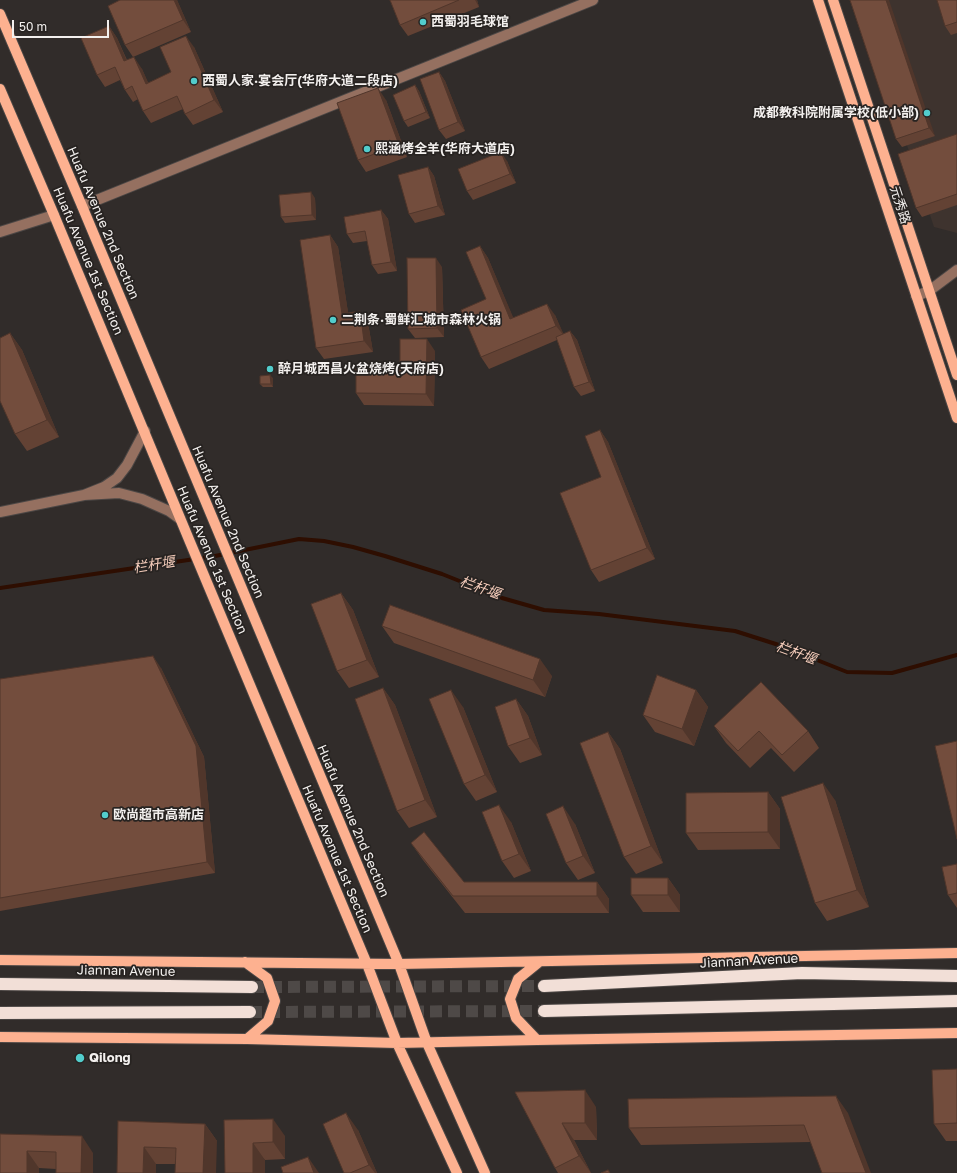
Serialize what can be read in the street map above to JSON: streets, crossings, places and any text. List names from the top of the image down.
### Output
{
  "streets": {
    "highway": ["Jiannan Avenue"],
    "main road": ["元秀路", "Huafu Avenue 2nd Section", "Huafu Avenue 1st Section"]
  },
  "water": ["栏杆堰"],
  "places": [
    "西蜀羽毛球馆",
    "西蜀人家·宴会厅(华府大道二段店)",
    "成都教科院附属学校(低小部)",
    "熙涵烤全羊(华府大道店)",
    "二荆条·蜀鲜汇城市森林火锅",
    "醉月城西昌火盆烧烤(天府店)",
    "欧尚超市高新店",
    "Qilong"
  ],
  "scale_bar": "50 m"
}
